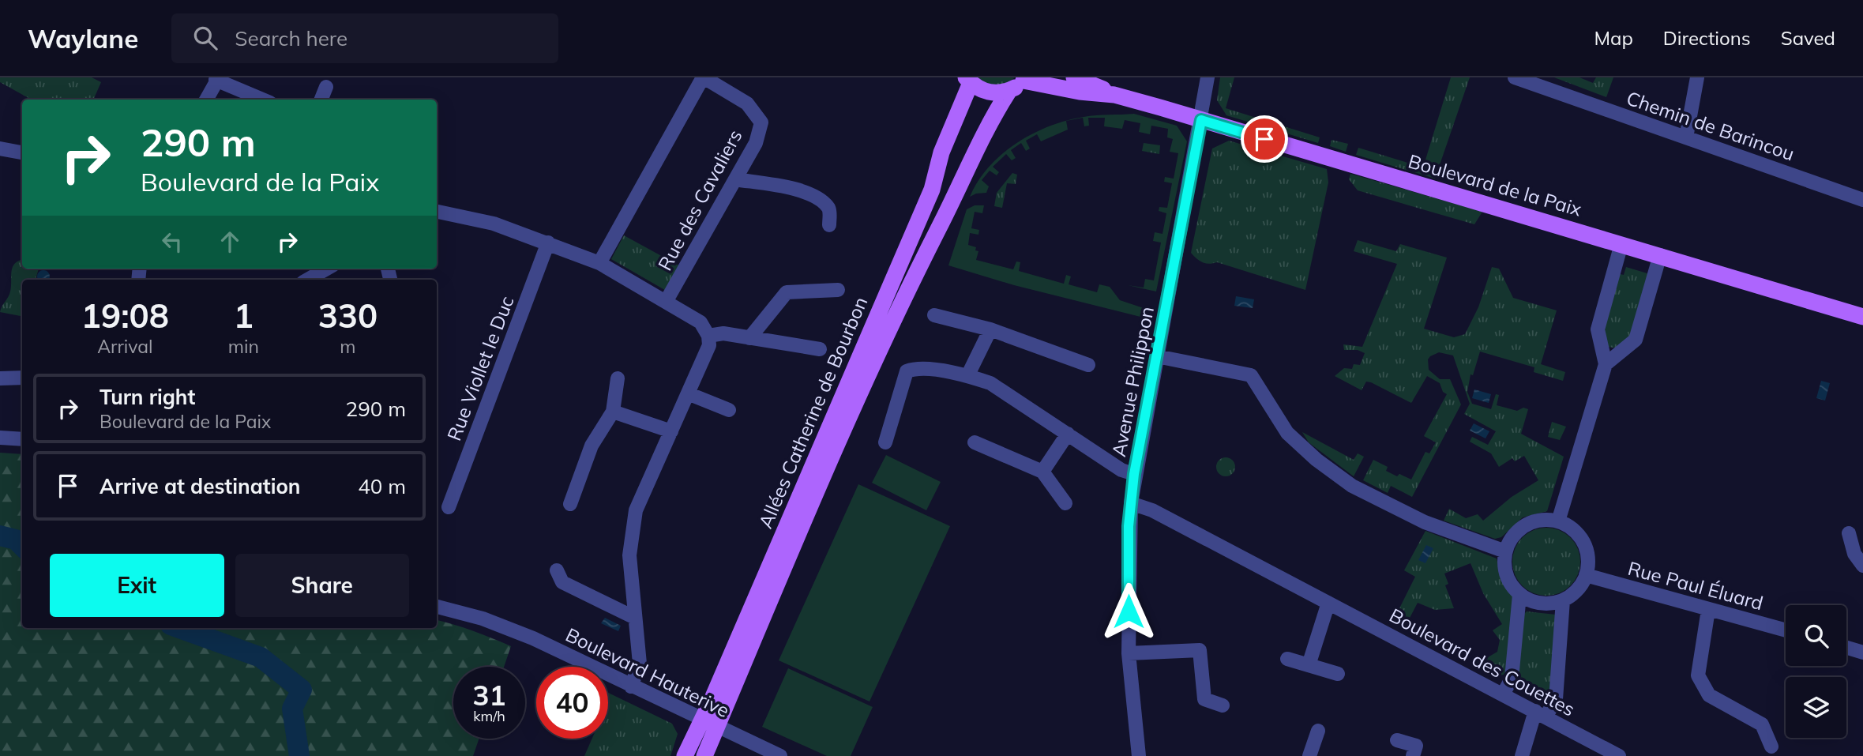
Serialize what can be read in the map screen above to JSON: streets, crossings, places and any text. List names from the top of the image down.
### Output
{
  "streets": {
    "main road": ["Boulevard de la Paix", "Allées Catherine de Bourbon"],
    "street": [
      "Chemin de Barincou",
      "Rue des Cavaliers",
      "Rue Viollet le Duc",
      "Avenue Philippon",
      "Rue Paul Éluard",
      "Boulevard des Couettes",
      "Boulevard Hauterive"
    ]
  },
  "crossings": [
    ["Boulevard de la Paix", "Avenue Philippon"],
    ["Boulevard de la Paix", "Allées Catherine de Bourbon"],
    ["Avenue Philippon", "Boulevard des Couettes"],
    ["Allées Catherine de Bourbon", "Boulevard Hauterive"]
  ],
  "page": {
    "header": "Waylane",
    "search": "Search here",
    "nav": ["Map", "Directions", "Saved"],
    "turn": ["290 m", "Boulevard de la Paix"],
    "eta": [
      "19:08",
      "Arrival",
      "1",
      "min",
      "330",
      "m"
    ],
    "list": [
      {
        "name": "Turn right",
        "note": "Boulevard de la Paix",
        "value": "290 m"
      },
      {
        "name": "Arrive at destination",
        "value": "40 m"
      }
    ],
    "buttons": ["Exit", "Share"],
    "speed": "31 km/h",
    "limit": "40"
  }
}
